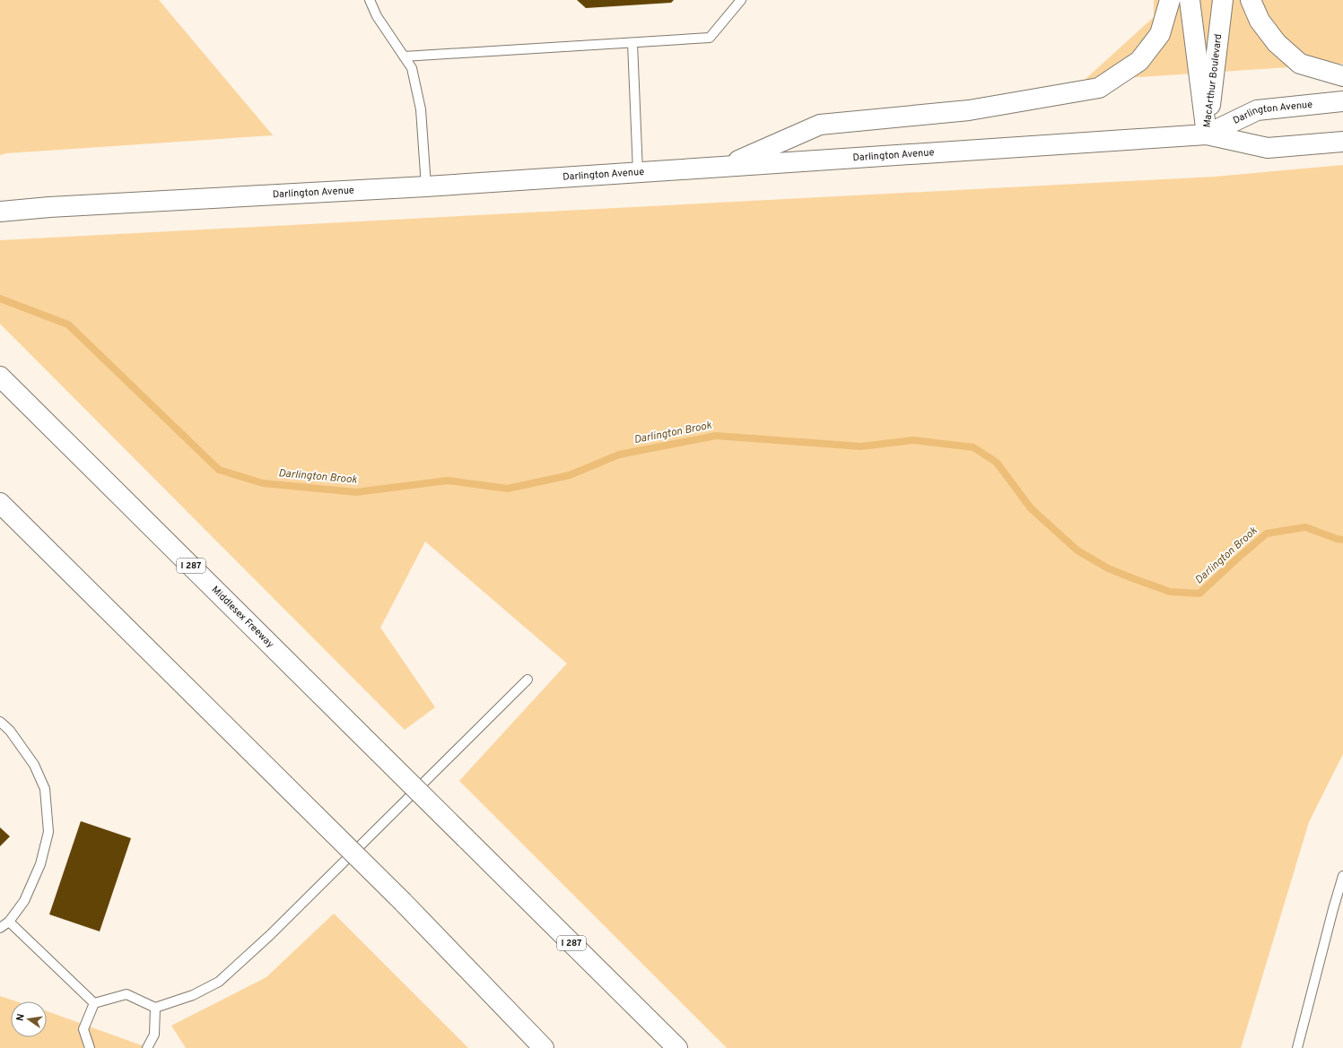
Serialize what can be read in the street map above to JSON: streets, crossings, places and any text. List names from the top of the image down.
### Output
{
  "streets": {
    "main road": [
      "MacArthur Boulevard",
      "Darlington Avenue",
      "I 287",
      "Middlesex Freeway"
    ]
  },
  "crossings": [
    ["MacArthur Boulevard", "Darlington Avenue"]
  ],
  "water": ["Darlington Brook"],
  "north": "left"
}
